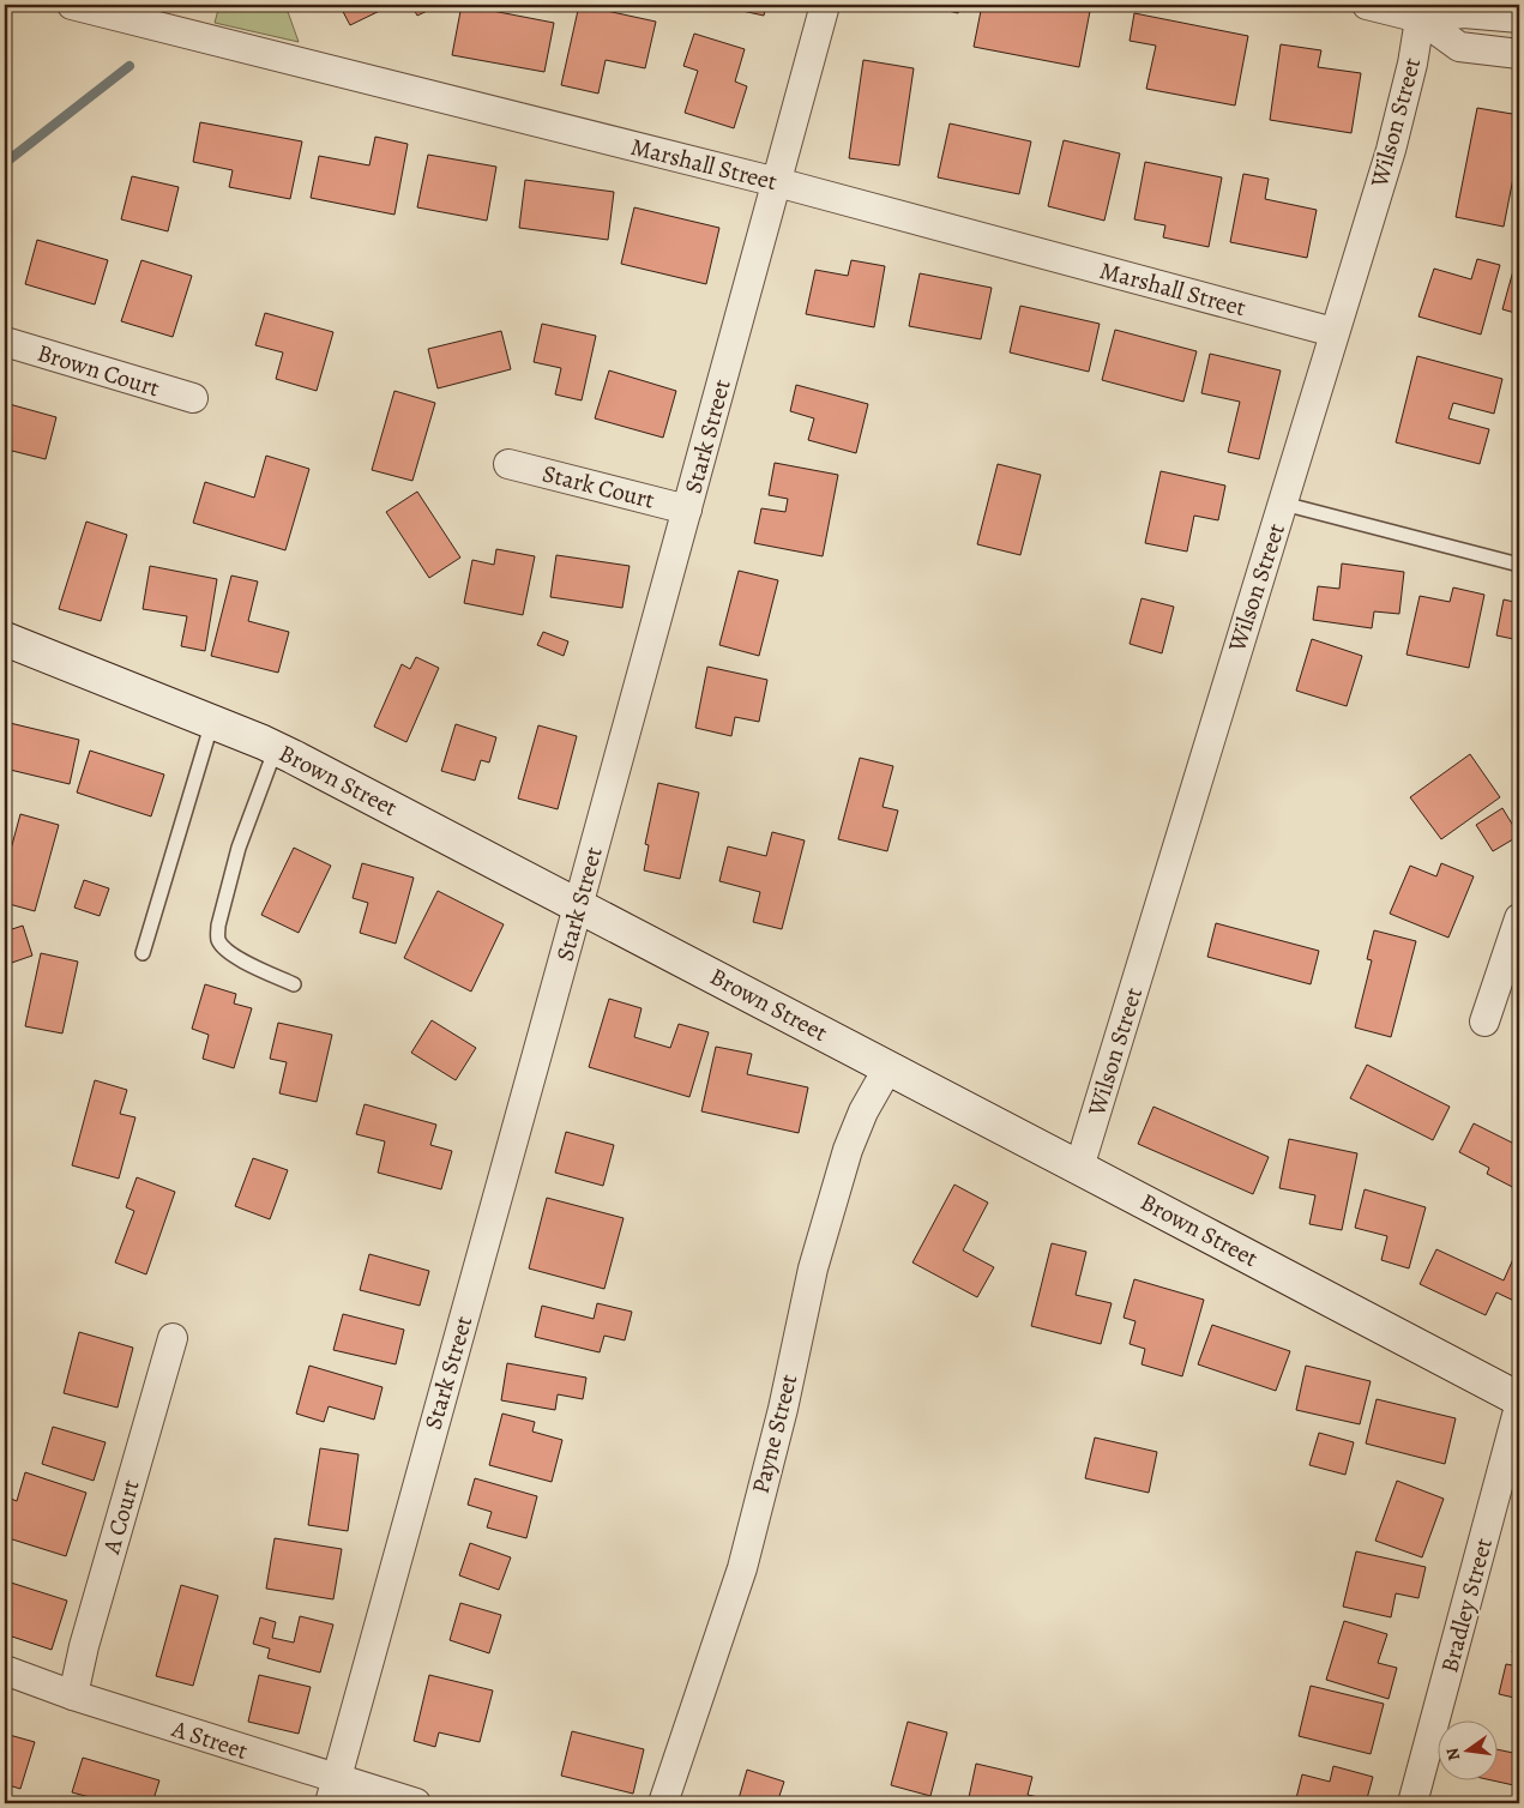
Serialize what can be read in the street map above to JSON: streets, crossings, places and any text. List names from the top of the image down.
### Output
{
  "streets": {
    "street": [
      "Wilson Street",
      "Marshall Street",
      "Brown Court",
      "Stark Street",
      "Stark Court",
      "Brown Street",
      "Payne Street",
      "A Court",
      "Bradley Street",
      "A Street"
    ]
  },
  "crossings": [
    ["Wilson Street", "Marshall Street"],
    ["Wilson Street", "Brown Street"],
    ["Marshall Street", "Stark Street"],
    ["Stark Street", "Stark Court"],
    ["Stark Street", "Brown Street"],
    ["Stark Street", "A Street"],
    ["Brown Street", "Payne Street"],
    ["A Court", "A Street"]
  ],
  "north": "left"
}
